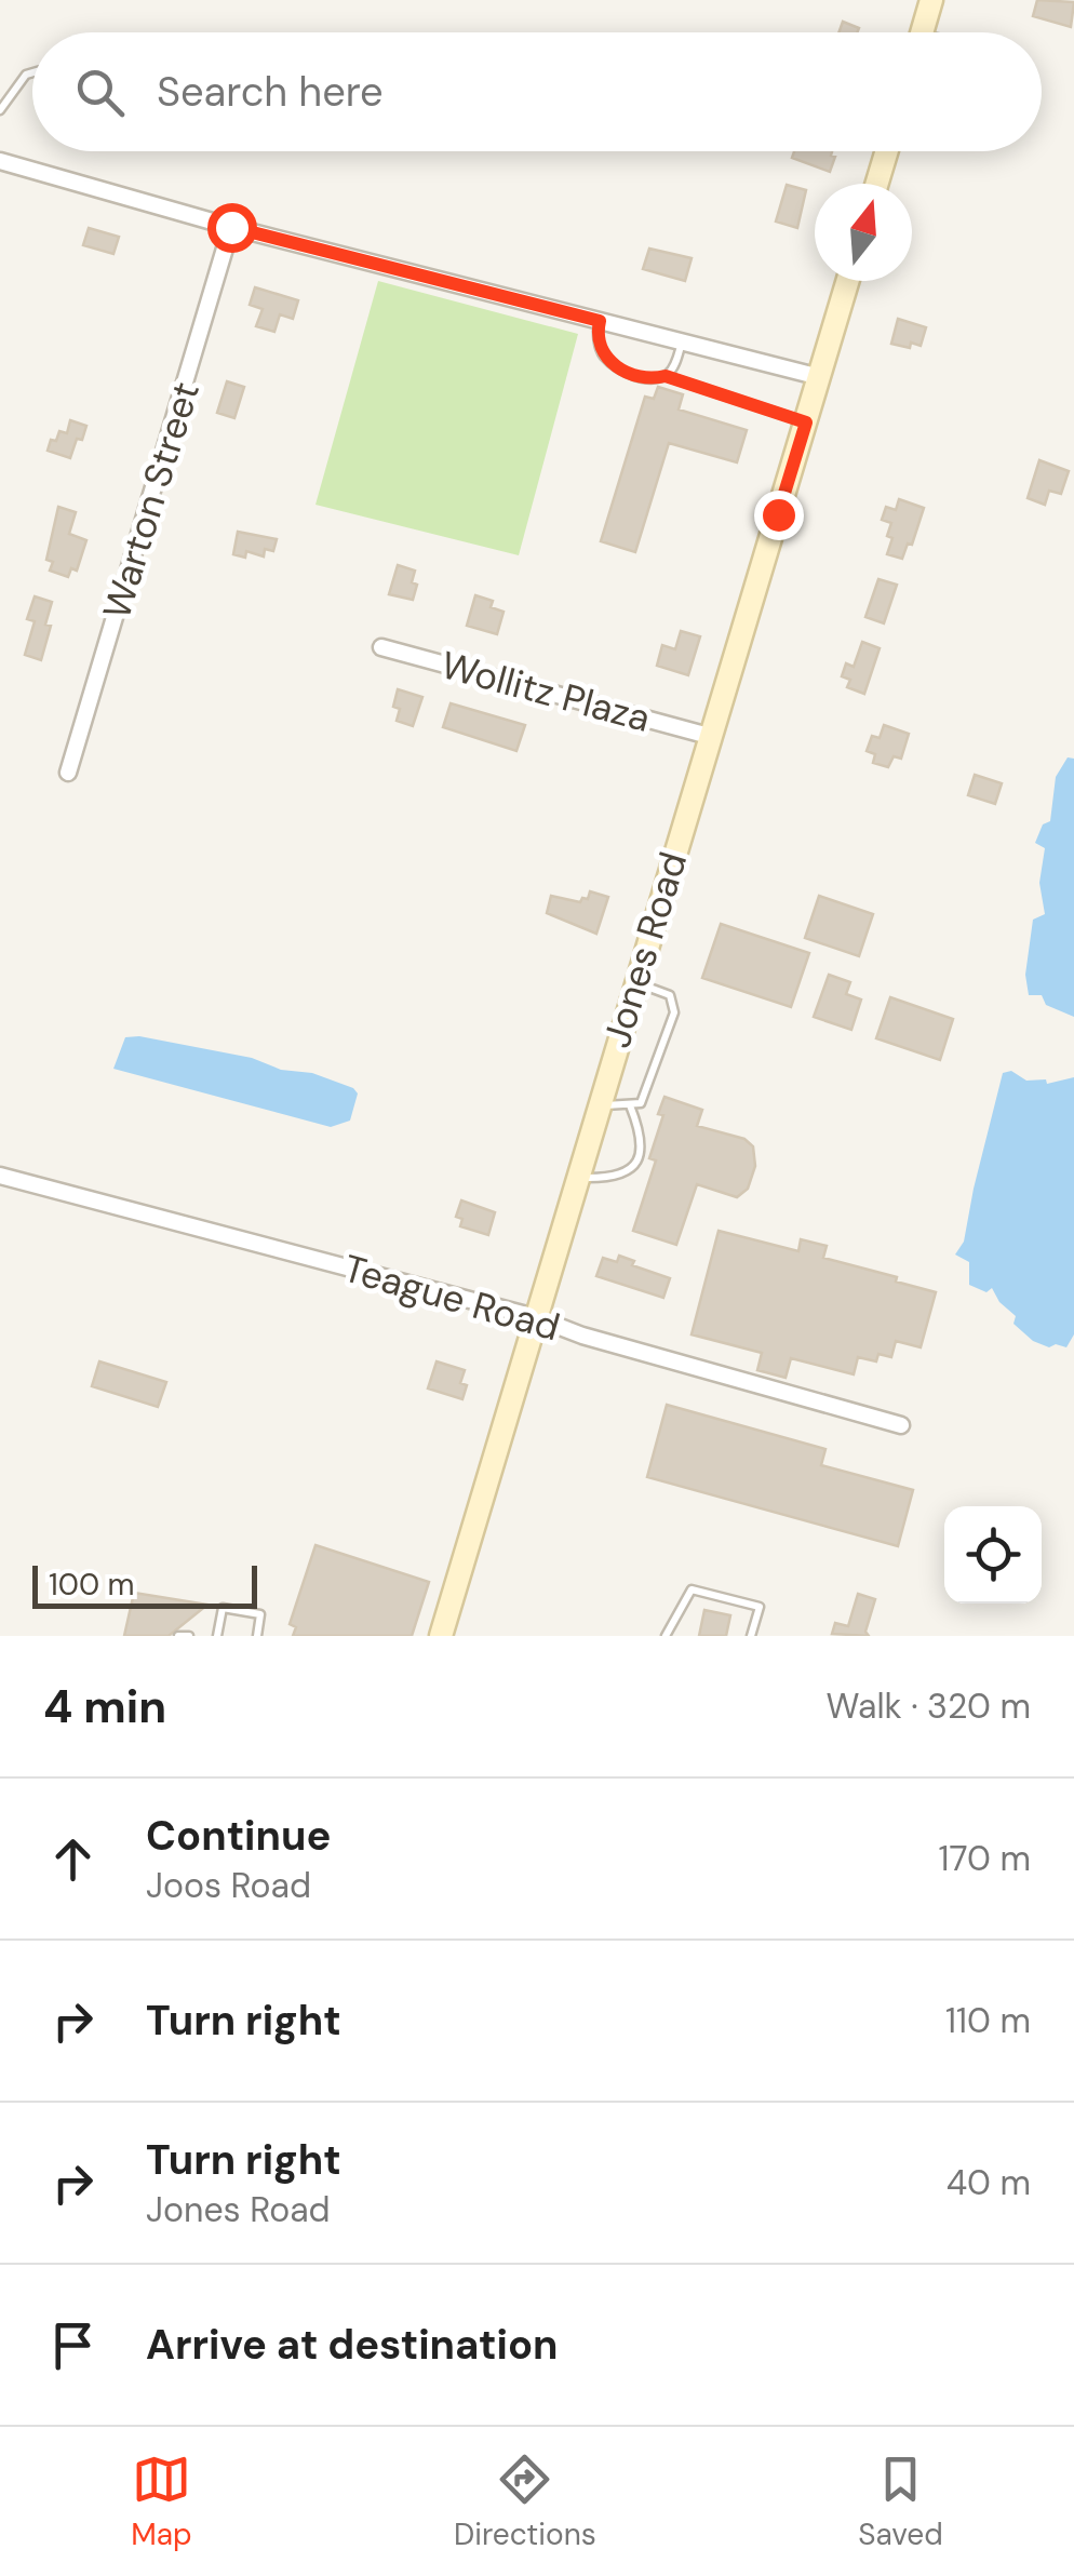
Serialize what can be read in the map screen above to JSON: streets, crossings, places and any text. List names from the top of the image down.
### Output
{
  "streets": {
    "street": [
      "Warton Street",
      "Wollitz Plaza",
      "Jones Road",
      "Teague Road"
    ]
  },
  "crossings": [
    ["Wollitz Plaza", "Jones Road"],
    ["Jones Road", "Teague Road"]
  ],
  "scale_bar": "100 m",
  "north": "top",
  "page": {
    "search": "Search here",
    "scale": "100 m",
    "heading": ["4 min", "Walk · 320 m"],
    "list": [
      ["Continue", "Joos Road", "170 m"],
      ["Turn right", "110 m"],
      ["Turn right", "Jones Road", "40 m"],
      "Arrive at destination"
    ],
    "nav": ["Map", "Directions", "Saved"]
  }
}
